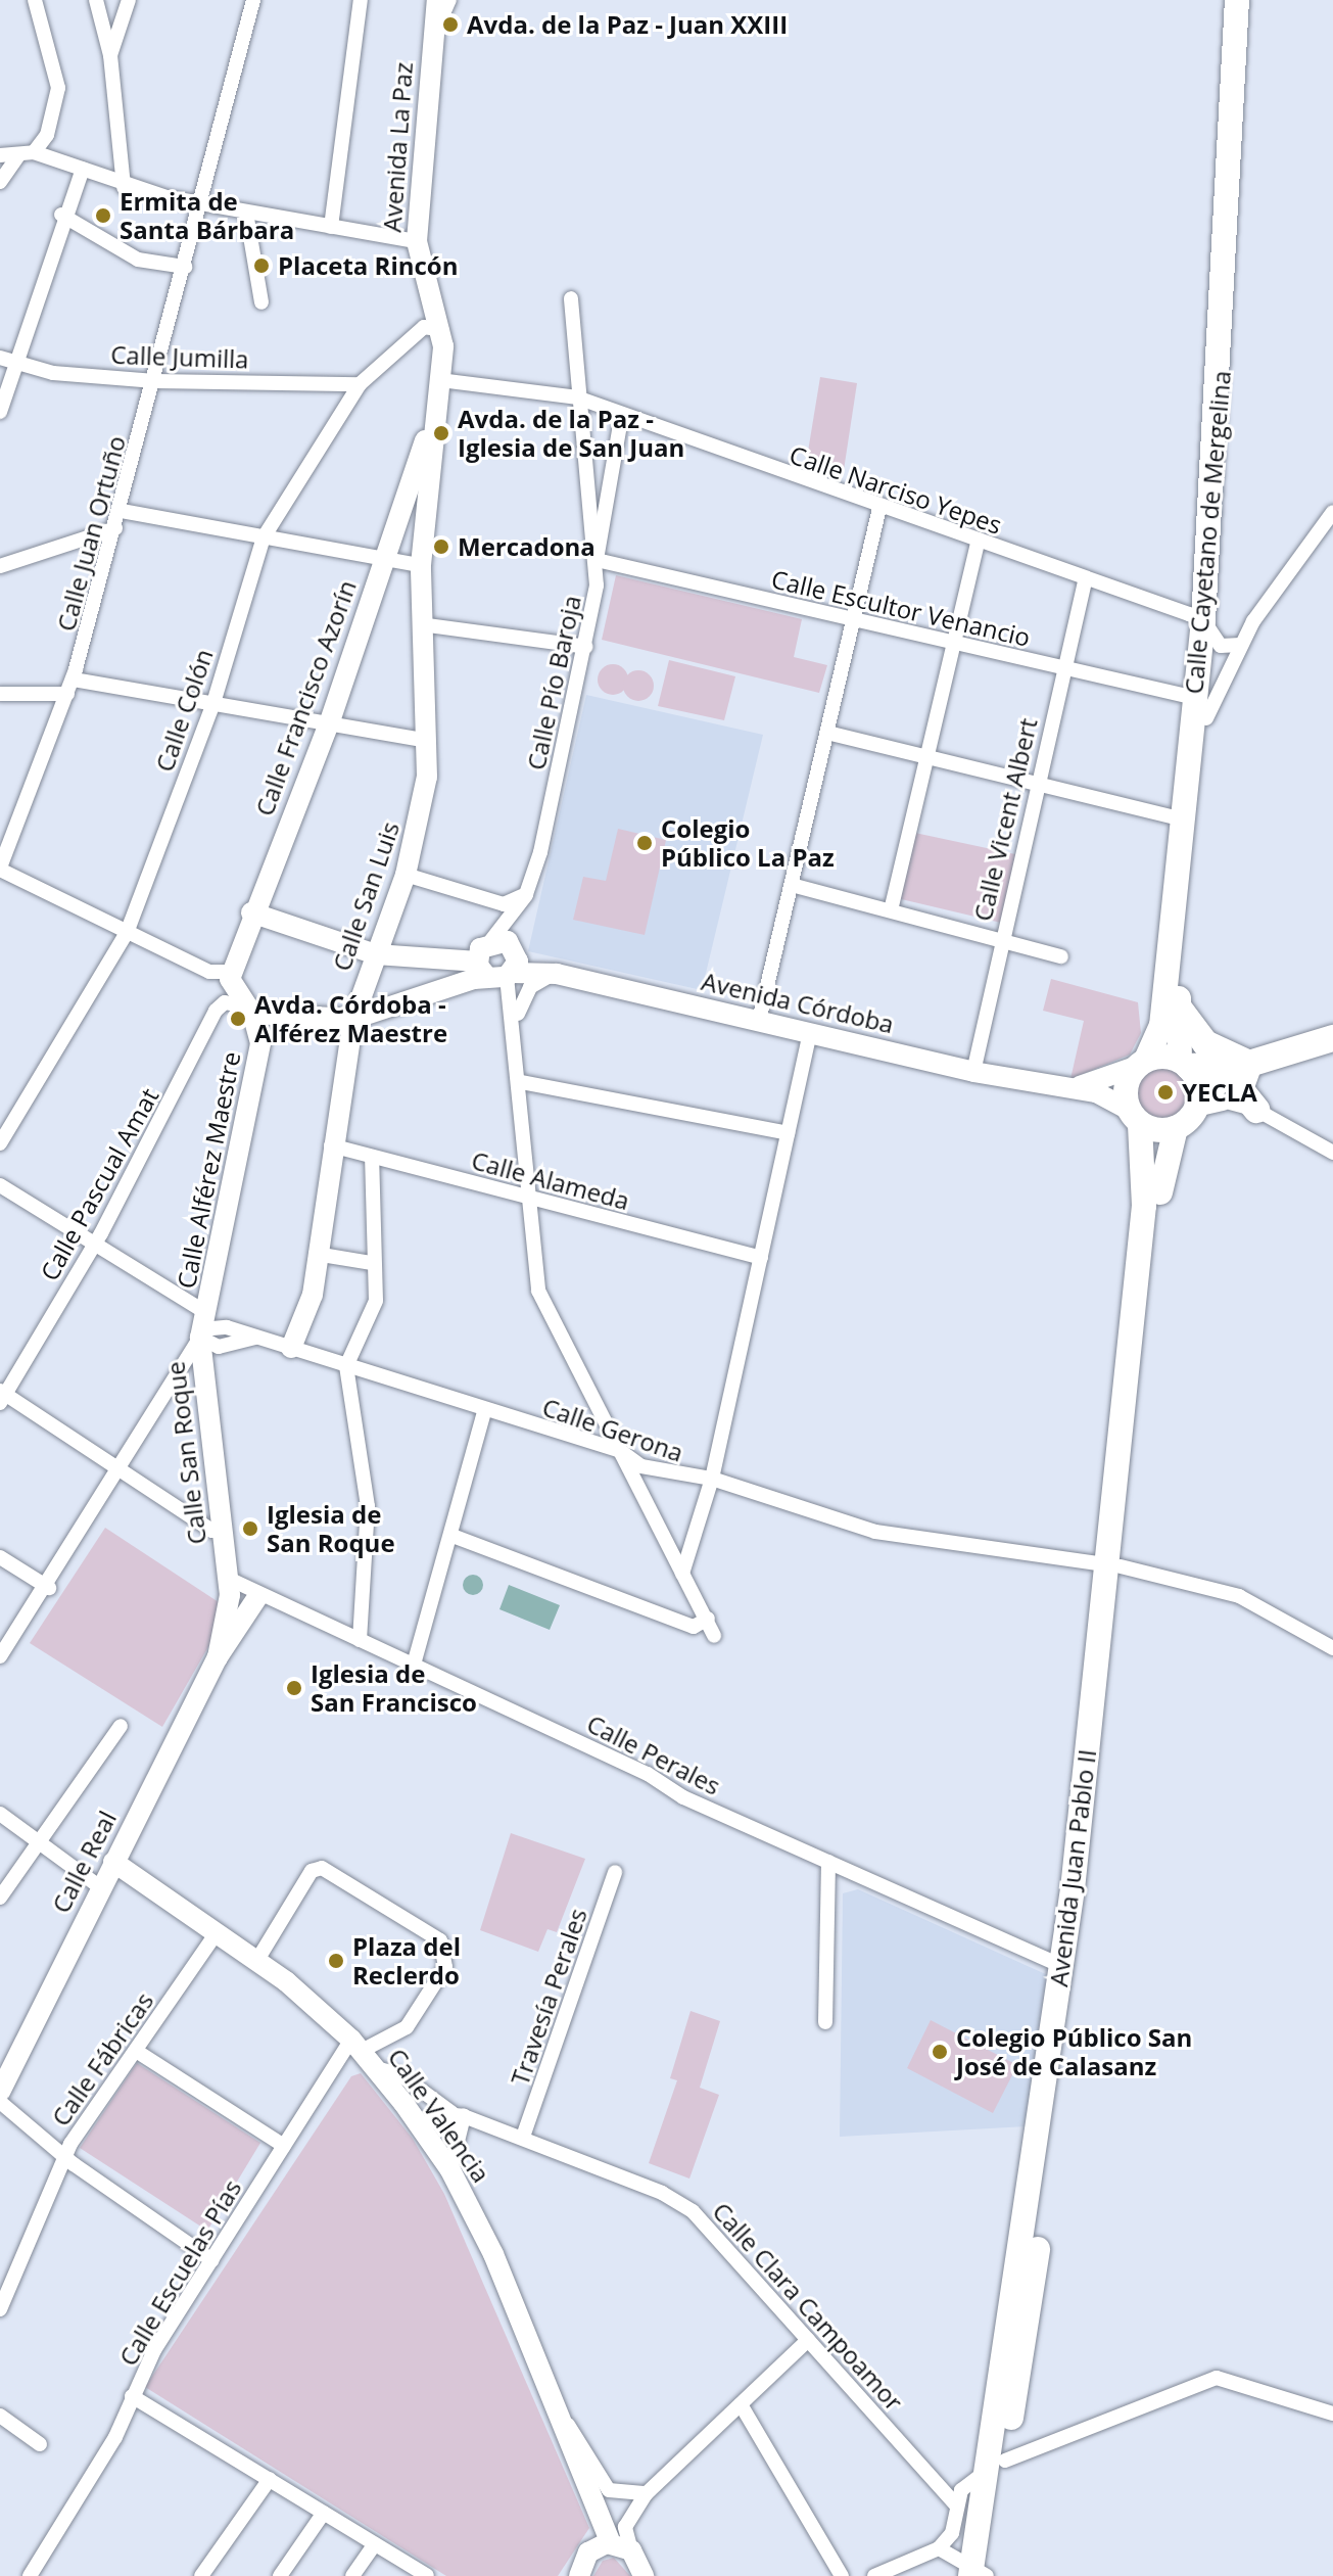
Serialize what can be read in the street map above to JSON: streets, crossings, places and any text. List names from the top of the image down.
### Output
{
  "streets": {
    "main road": [
      "Avenida La Paz",
      "Calle Cayetano de Mergelina",
      "Calle Francisco Azorín",
      "Calle San Luis",
      "Avenida Córdoba",
      "Calle Alférez Maestre",
      "Calle San Roque",
      "Calle Real",
      "Avenida Juan Pablo II",
      "Calle Valencia"
    ],
    "street": [
      "Calle Jumilla",
      "Calle Narciso Yepes",
      "Calle Juan Ortuño",
      "Calle Escultor Venancio",
      "Calle Pío Baroja",
      "Calle Colón",
      "Calle Vicent Albert",
      "Calle Alameda",
      "Calle Pascual Amat",
      "Calle Gerona",
      "Calle Perales",
      "Travesía Perales",
      "Calle Fábricas",
      "Calle Escuelas Pías",
      "Calle Clara Campoamor"
    ]
  },
  "crossings": [
    ["Avenida La Paz", "Calle Narciso Yepes"],
    ["Avenida La Paz", "Calle Francisco Azorín"],
    ["Avenida La Paz", "Calle San Luis"],
    ["Calle Jumilla", "Calle Juan Ortuño"],
    ["Calle Jumilla", "Calle Colón"],
    ["Calle Narciso Yepes", "Calle Cayetano de Mergelina"],
    ["Calle Narciso Yepes", "Calle Pío Baroja"],
    ["Calle Narciso Yepes", "Calle Vicent Albert"],
    ["Calle Cayetano de Mergelina", "Calle Escultor Venancio"],
    ["Calle Escultor Venancio", "Calle Pío Baroja"],
    ["Calle Escultor Venancio", "Calle Vicent Albert"],
    ["Calle Francisco Azorín", "Calle San Luis"],
    ["Calle Vicent Albert", "Avenida Córdoba"],
    ["Calle San Luis", "Calle Alameda"],
    ["Calle San Luis", "Calle Gerona"],
    ["Calle Alférez Maestre", "Calle Gerona"],
    ["Calle Alférez Maestre", "Calle San Roque"],
    ["Calle Gerona", "Calle San Roque"],
    ["Calle Gerona", "Avenida Juan Pablo II"],
    ["Calle San Roque", "Calle Perales"],
    ["Calle San Roque", "Calle Real"],
    ["Calle Perales", "Avenida Juan Pablo II"],
    ["Calle Real", "Calle Valencia"],
    ["Travesía Perales", "Calle Clara Campoamor"],
    ["Calle Fábricas", "Calle Valencia"],
    ["Calle Valencia", "Calle Escuelas Pías"],
    ["Calle Valencia", "Calle Clara Campoamor"]
  ],
  "places": [
    "Avda. de la Paz - Juan XXIII",
    "Ermita de Santa Bárbara",
    "Placeta Rincón",
    "Avda. de la Paz - Iglesia de San Juan",
    "Mercadona",
    "Colegio Público La Paz",
    "Avda. Córdoba - Alférez Maestre",
    "YECLA",
    "Iglesia de San Roque",
    "Iglesia de San Francisco",
    "Plaza del Reclerdo",
    "Colegio Público San José de Calasanz"
  ]
}
